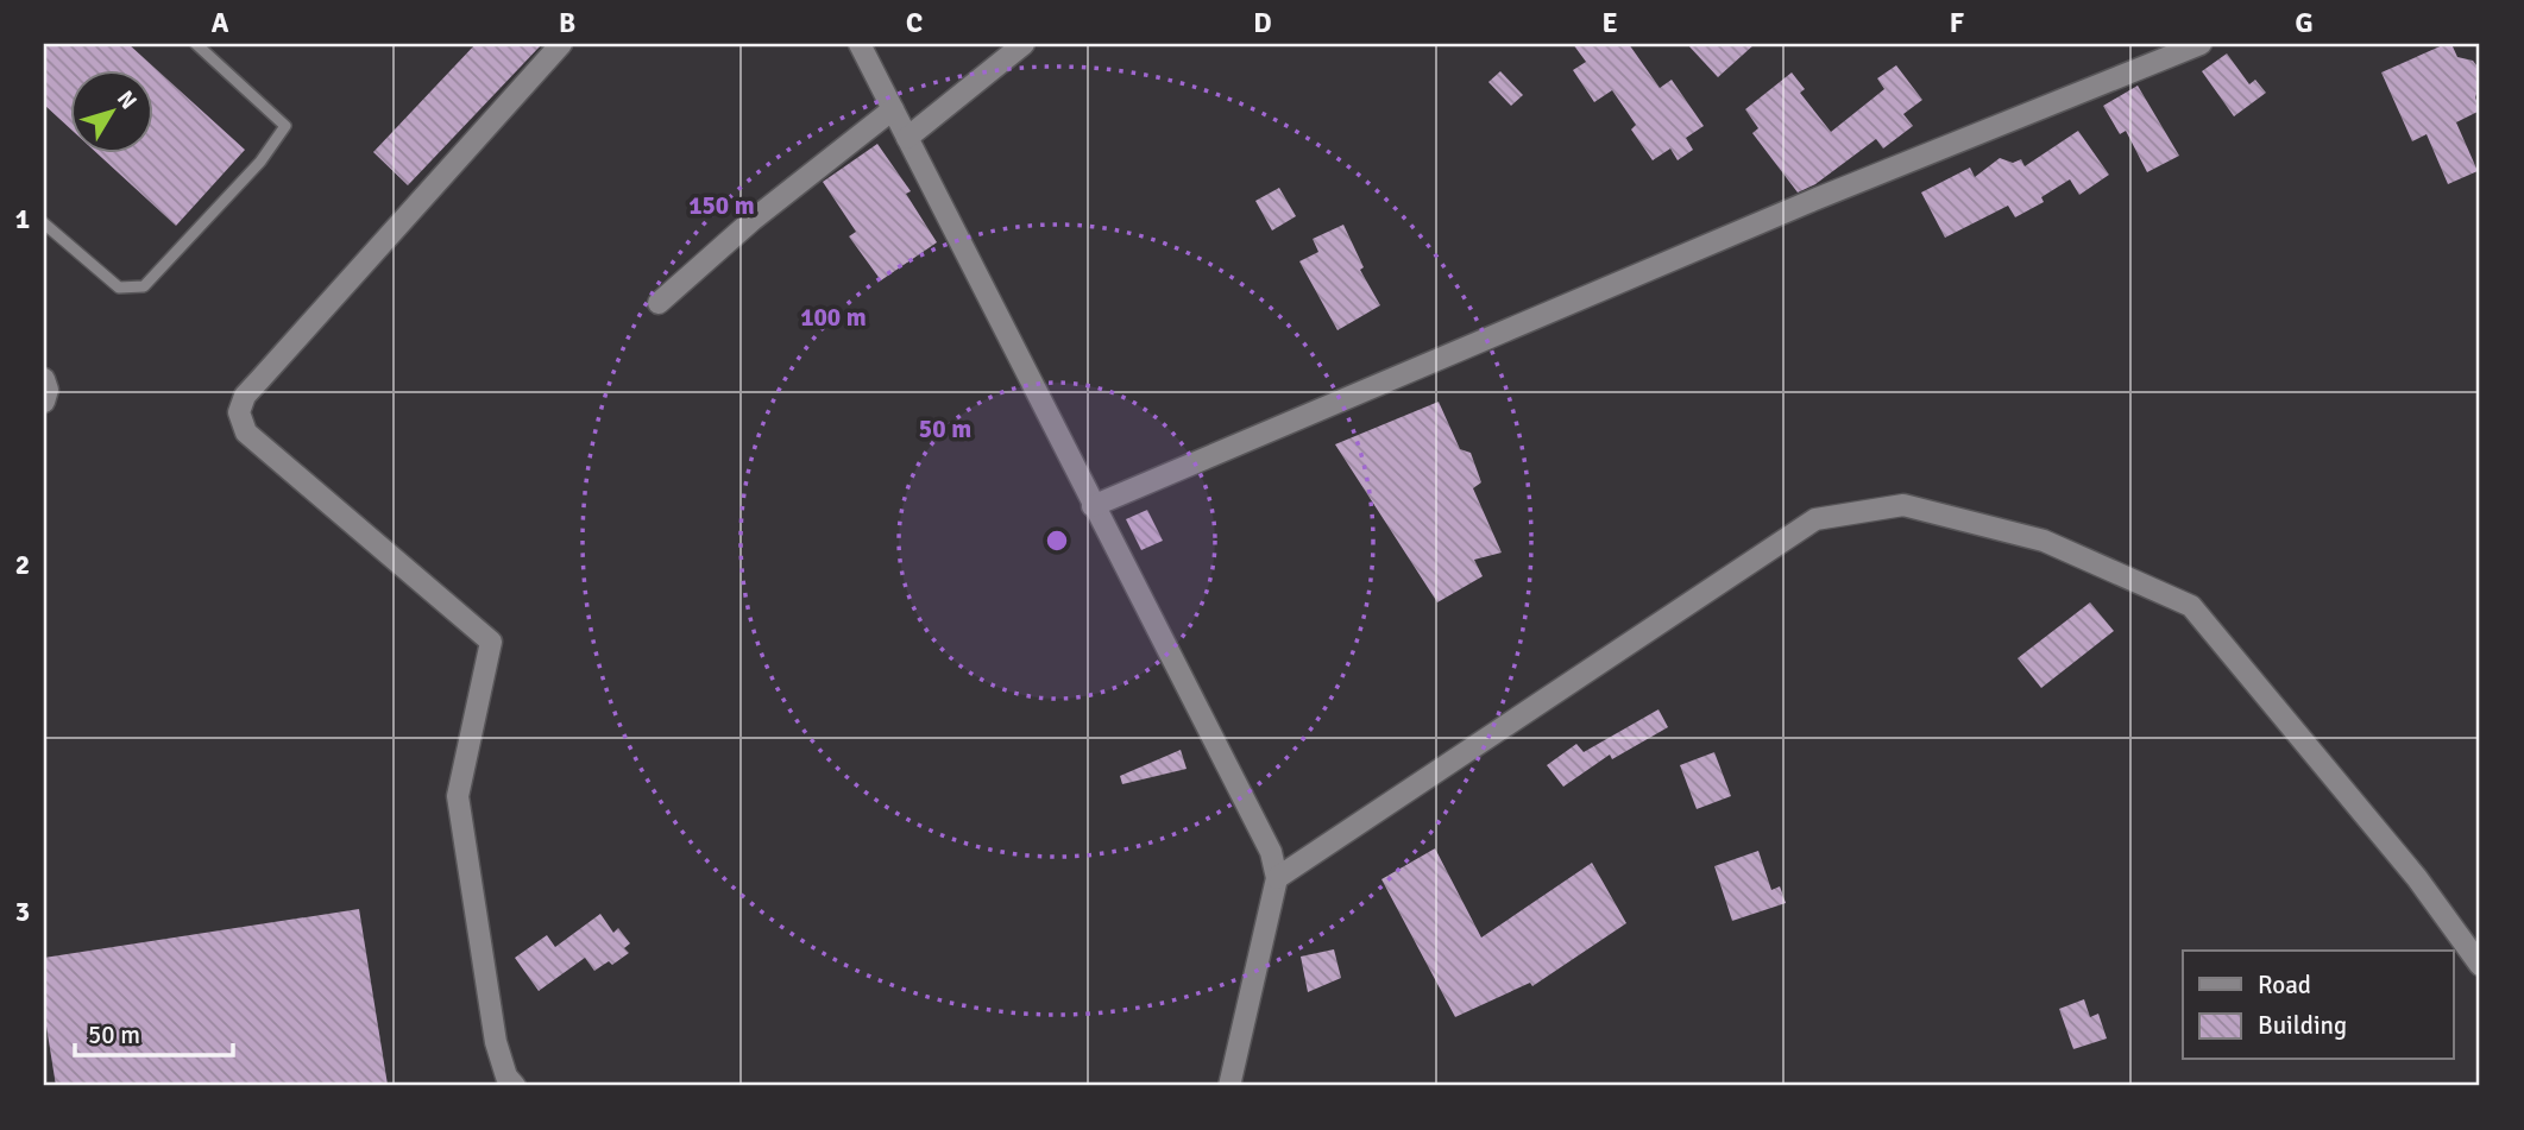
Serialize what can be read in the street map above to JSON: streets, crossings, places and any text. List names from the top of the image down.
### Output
{
  "legend": ["Road", "Building"],
  "scale_bar": "50 m",
  "north": "top right",
  "grid": {
    "columns": [
      "A",
      "B",
      "C",
      "D",
      "E",
      "F",
      "G"
    ],
    "rows": ["1", "2", "3"]
  },
  "rings": ["150 m", "100 m", "50 m"]
}
